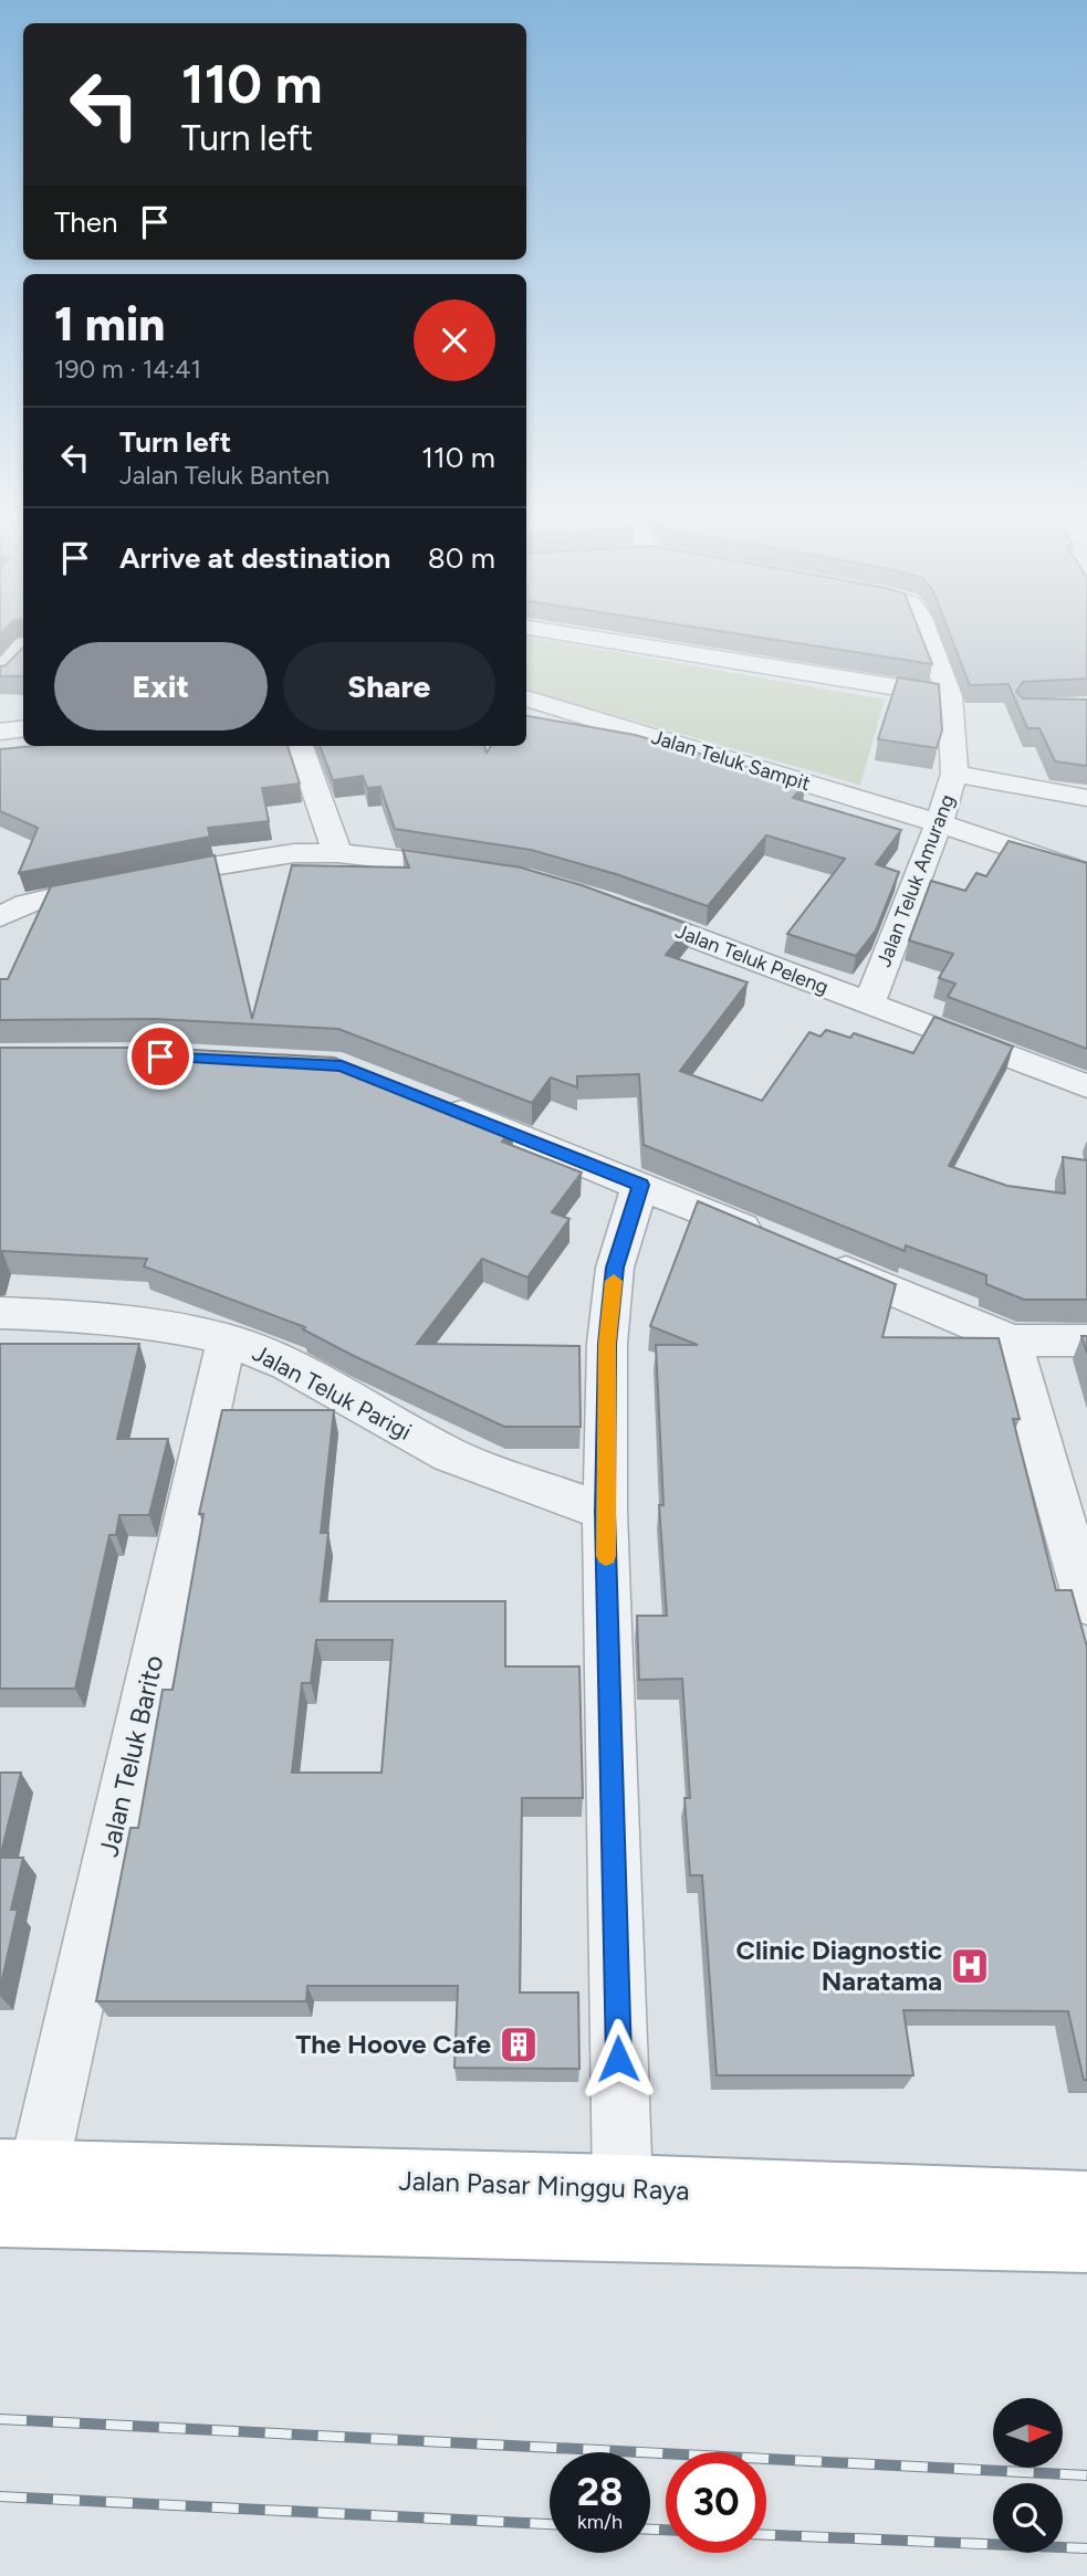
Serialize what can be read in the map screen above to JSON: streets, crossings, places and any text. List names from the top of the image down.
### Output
{
  "streets": {
    "main road": ["Jalan Pasar Minggu Raya"],
    "street": [
      "Jalan Teluk Sampit",
      "Jalan Teluk Amurang",
      "Jalan Teluk Peleng",
      "Jalan Teluk Parigi",
      "Jalan Teluk Barito"
    ]
  },
  "crossings": [
    ["Jalan Teluk Sampit", "Jalan Teluk Amurang"],
    ["Jalan Teluk Amurang", "Jalan Teluk Peleng"],
    ["Jalan Teluk Parigi", "Jalan Teluk Barito"],
    ["Jalan Teluk Barito", "Jalan Pasar Minggu Raya"]
  ],
  "places": {
    "hospital": ["Clinic Diagnostic Naratama"],
    "building": ["The Hoove Cafe"]
  },
  "north": "right",
  "page": {
    "turn": ["110 m", "Turn left"],
    "then": "Then",
    "heading": ["1 min", "190 m · 14:41"],
    "list": [
      {
        "name": "Turn left",
        "note": "Jalan Teluk Banten",
        "value": "110 m"
      },
      {
        "name": "Arrive at destination",
        "value": "80 m"
      }
    ],
    "buttons": ["Exit", "Share"],
    "speed": "28 km/h",
    "limit": "30"
  }
}
